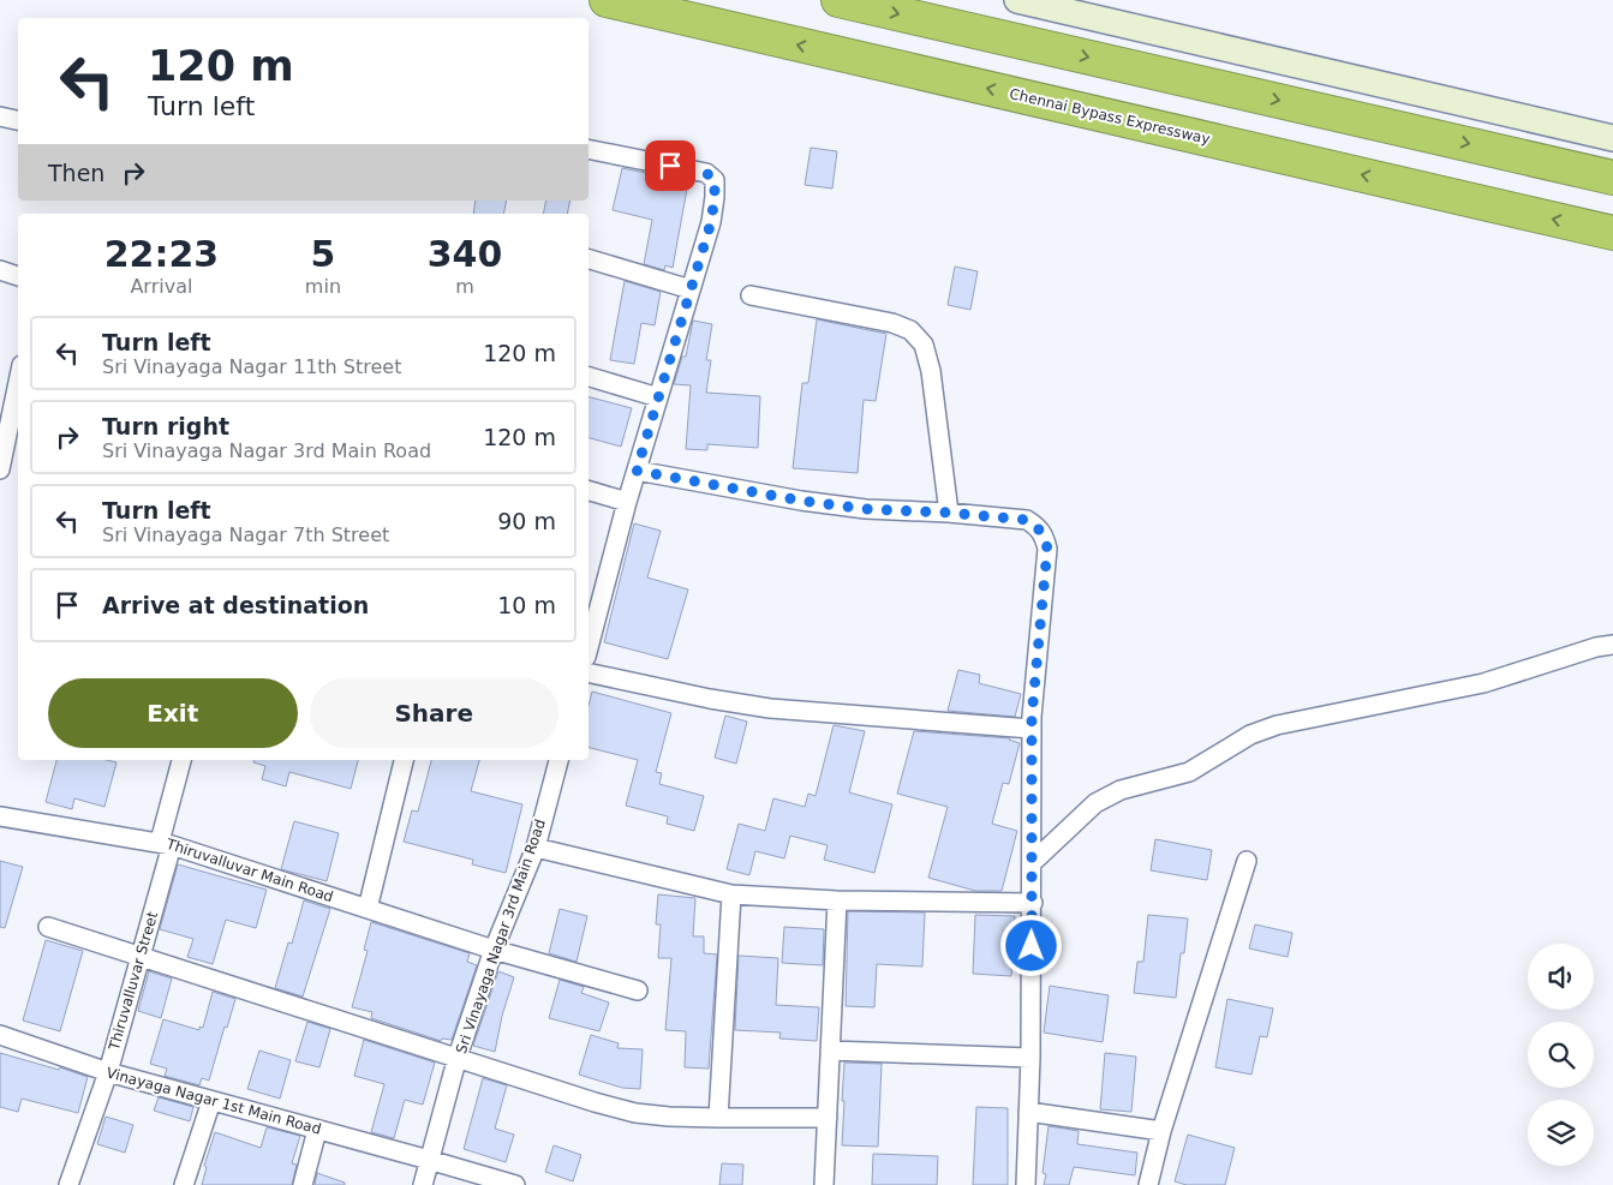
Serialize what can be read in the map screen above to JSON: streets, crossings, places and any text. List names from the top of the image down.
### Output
{
  "streets": {
    "highway": ["Chennai Bypass Expressway"],
    "street": [
      "Thiruvalluvar Main Road",
      "Sri Vinayaga Nagar 3rd Main Road",
      "Thiruvalluvar Street",
      "Vinayaga Nagar 1st Main Road"
    ]
  },
  "crossings": [
    ["Thiruvalluvar Main Road", "Sri Vinayaga Nagar 3rd Main Road"],
    ["Thiruvalluvar Main Road", "Thiruvalluvar Street"],
    ["Sri Vinayaga Nagar 3rd Main Road", "Vinayaga Nagar 1st Main Road"],
    ["Thiruvalluvar Street", "Vinayaga Nagar 1st Main Road"]
  ],
  "page": {
    "turn": ["120 m", "Turn left"],
    "then": "Then",
    "eta": [
      "22:23",
      "Arrival",
      "5",
      "min",
      "340",
      "m"
    ],
    "list": [
      {
        "name": "Turn left",
        "note": "Sri Vinayaga Nagar 11th Street",
        "value": "120 m"
      },
      {
        "name": "Turn right",
        "note": "Sri Vinayaga Nagar 3rd Main Road",
        "value": "120 m"
      },
      {
        "name": "Turn left",
        "note": "Sri Vinayaga Nagar 7th Street",
        "value": "90 m"
      },
      {
        "name": "Arrive at destination",
        "value": "10 m"
      }
    ],
    "buttons": ["Exit", "Share"]
  }
}
